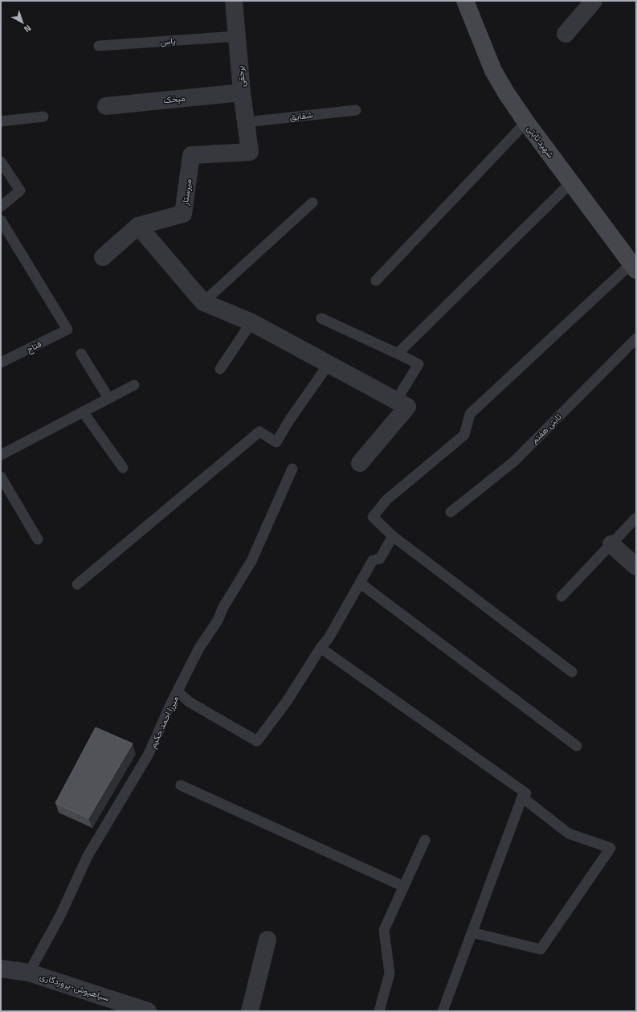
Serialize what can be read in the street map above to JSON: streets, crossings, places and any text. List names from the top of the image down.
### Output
{
  "streets": {
    "main road": ["شهید ثابتی"],
    "street": [
      "برحقی",
      "میخک",
      "میرستار",
      "سیاهپوش-پروردگاری"
    ],
    "lane": [
      "یاس",
      "شقایق",
      "فتاح",
      "ثابتی هفتم",
      "میرزا احمد حکیم"
    ]
  },
  "crossings": [
    ["یاس", "برحقی"],
    ["برحقی", "میخک"],
    ["برحقی", "شقایق"],
    ["برحقی", "میرستار"],
    ["میرزا احمد حکیم", "سیاهپوش-پروردگاری"]
  ],
  "north": "bottom right"
}
